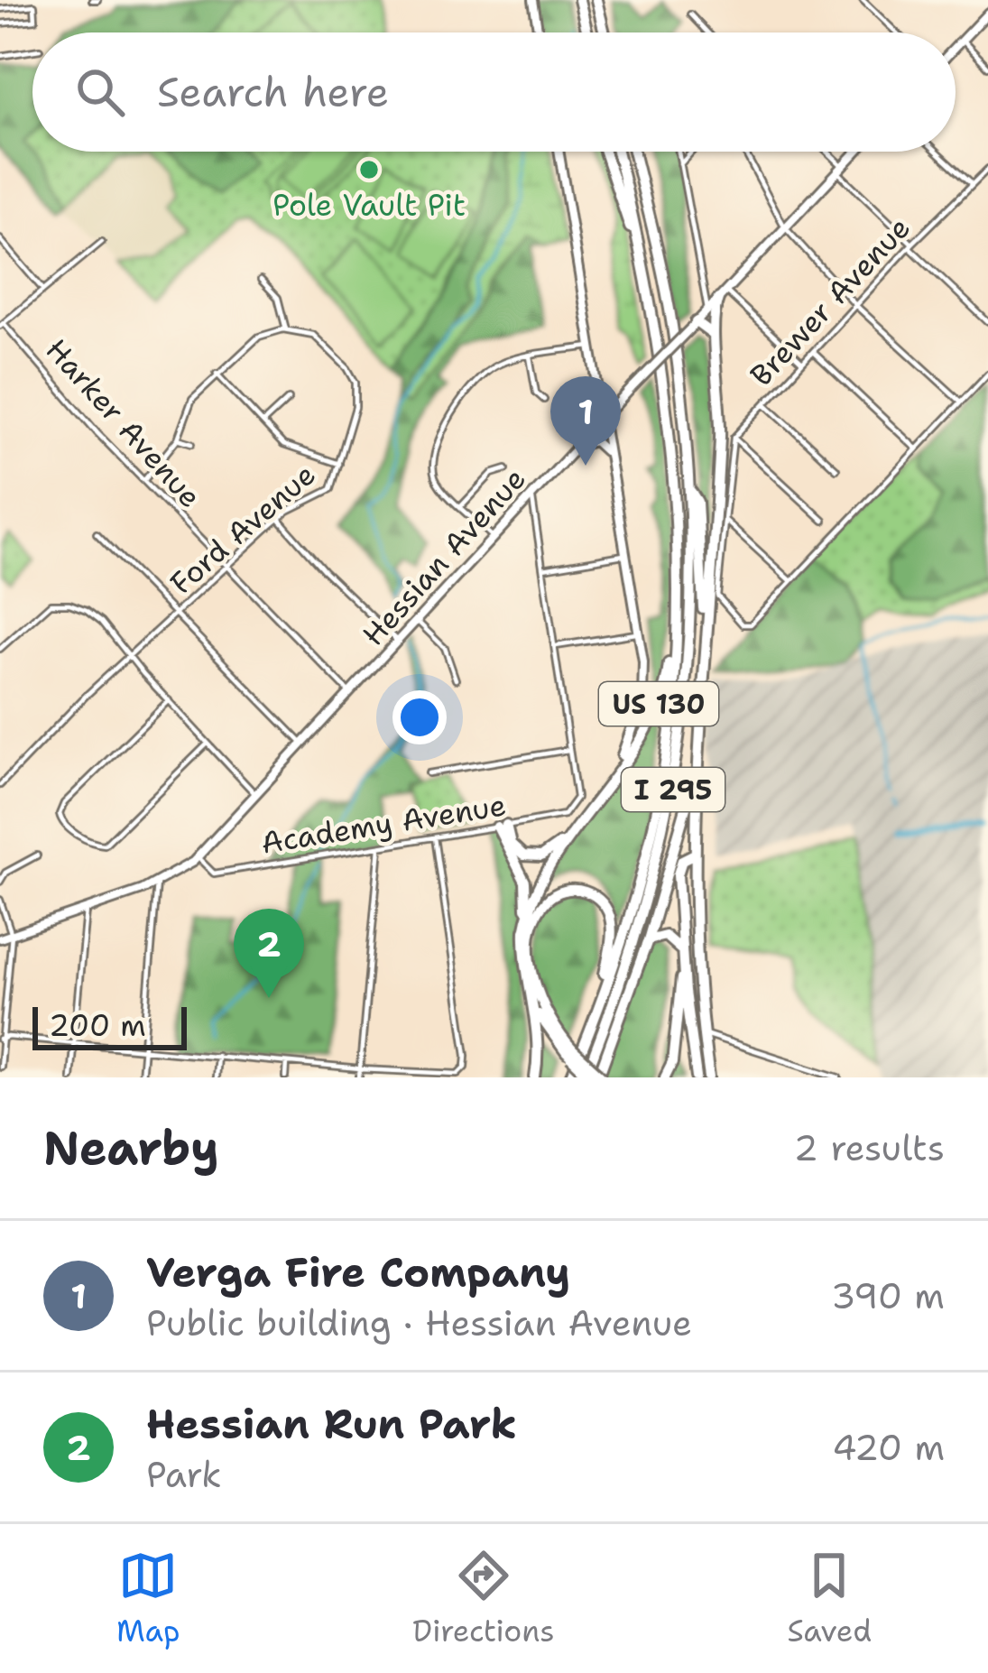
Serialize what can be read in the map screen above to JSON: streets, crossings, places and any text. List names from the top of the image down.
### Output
{
  "streets": {
    "highway": ["US 130", "I 295"],
    "main road": ["Hessian Avenue"],
    "street": [
      "Brewer Avenue",
      "Harker Avenue",
      "Ford Avenue",
      "Academy Avenue"
    ]
  },
  "crossings": [
    ["Harker Avenue", "Ford Avenue"],
    ["Harker Avenue", "Hessian Avenue"],
    ["Hessian Avenue", "Academy Avenue"],
    ["US 130", "I 295"]
  ],
  "places": ["Pole Vault Pit"],
  "scale_bar": "200 m",
  "page": {
    "search": "Search here",
    "pins": ["1", "2"],
    "scale": "200 m",
    "heading": ["Nearby", "2 results"],
    "list": [
      {
        "mark": "1",
        "name": "Verga Fire Company",
        "note": "Public building · Hessian Avenue",
        "value": "390 m"
      },
      {
        "mark": "2",
        "name": "Hessian Run Park",
        "note": "Park",
        "value": "420 m"
      }
    ],
    "nav": ["Map", "Directions", "Saved"]
  }
}
